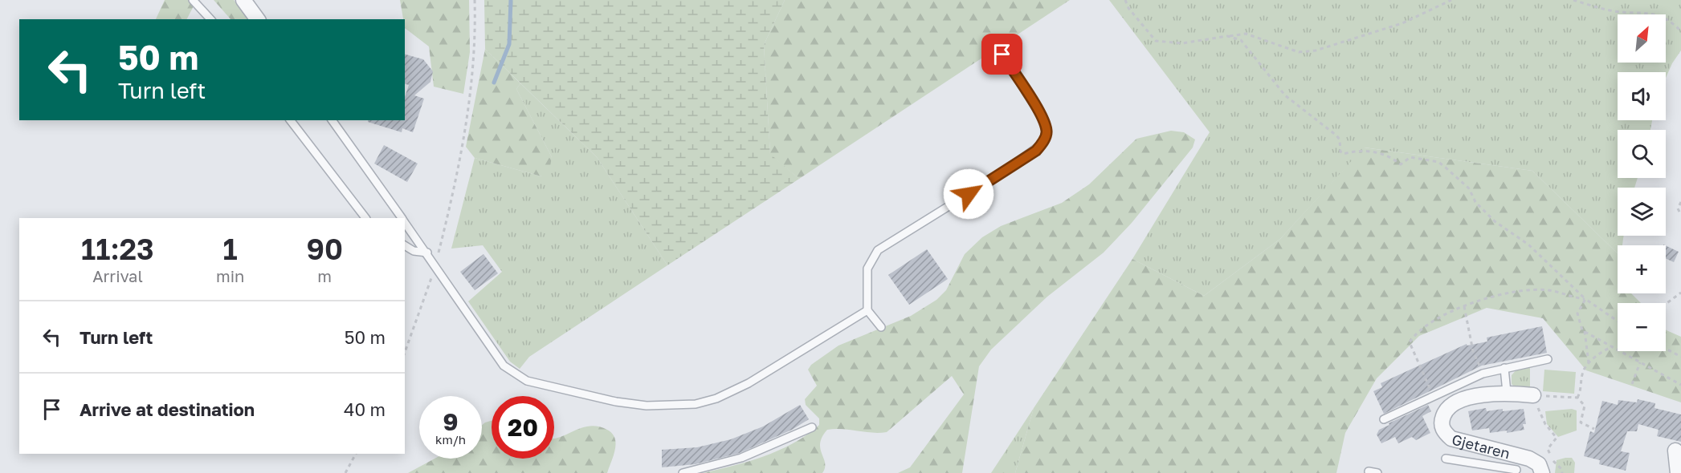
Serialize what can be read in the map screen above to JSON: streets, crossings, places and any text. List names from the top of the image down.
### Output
{
  "streets": {
    "street": ["Gjetaren"]
  },
  "north": "top right",
  "page": {
    "map_buttons": ["+", "−"],
    "turn": ["50 m", "Turn left"],
    "eta": [
      "11:23",
      "Arrival",
      "1",
      "min",
      "90",
      "m"
    ],
    "list": [
      {
        "name": "Turn left",
        "value": "50 m"
      },
      {
        "name": "Arrive at destination",
        "value": "40 m"
      }
    ],
    "speed": "9 km/h",
    "limit": "20"
  }
}
